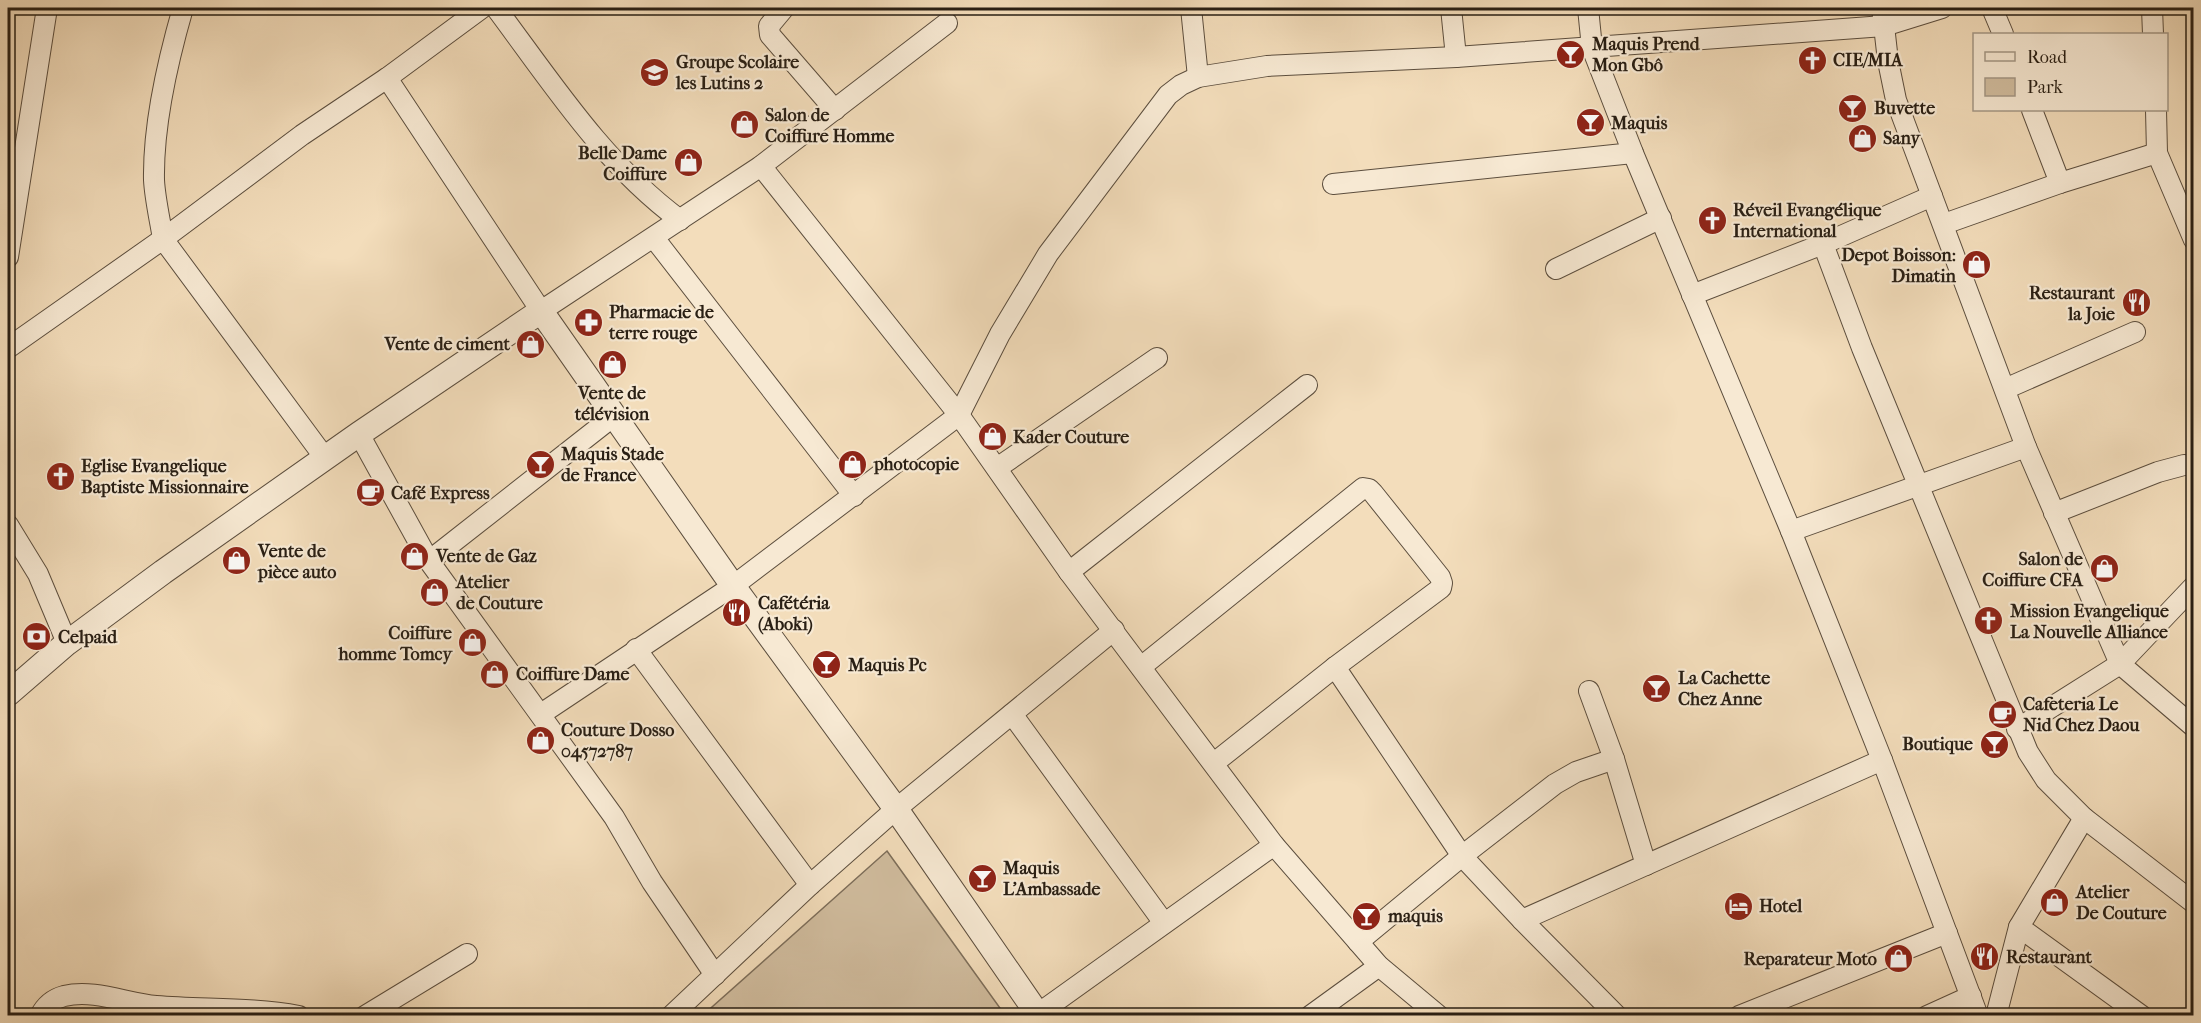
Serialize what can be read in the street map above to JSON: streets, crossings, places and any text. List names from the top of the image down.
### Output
{
  "places": {
    "bar": [
      "Maquis Prend Mon Gbô",
      "Buvette",
      "Maquis",
      "Maquis Stade de France",
      "Maquis Pc",
      "La Cachette Chez Anne",
      "Boutique",
      "Maquis L'Ambassade",
      "maquis"
    ],
    "church": [
      "CIE/MIA",
      "Réveil Evangélique International",
      "Eglise Evangelique Baptiste Missionnaire",
      "Mission Evangelique La Nouvelle Alliance"
    ],
    "school or university": ["Groupe Scolaire les Lutins 2"],
    "shop": [
      "Salon de Coiffure Homme",
      "Sany",
      "Belle Dame Coiffure",
      "Depot Boisson: Dimatin",
      "Vente de ciment",
      "Vente de télévision",
      "Kader Couture",
      "photocopie",
      "Vente de Gaz",
      "Vente de pièce auto",
      "Salon de Coiffure CFA",
      "Atelier de Couture",
      "Coiffure homme Tomcy",
      "Coiffure Dame",
      "Couture Dosso 04572787",
      "Atelier De Couture",
      "Reparateur Moto"
    ],
    "restaurant": ["Restaurant la Joie", "Cafétéria (Aboki)", "Restaurant"],
    "pharmacy": ["Pharmacie de terre rouge"],
    "cafe": ["Café Express", "Cafeteria Le Nid Chez Daou"],
    "bank": ["Celpaid"],
    "hotel": ["Hotel"]
  },
  "legend": ["Road", "Park"]
}
